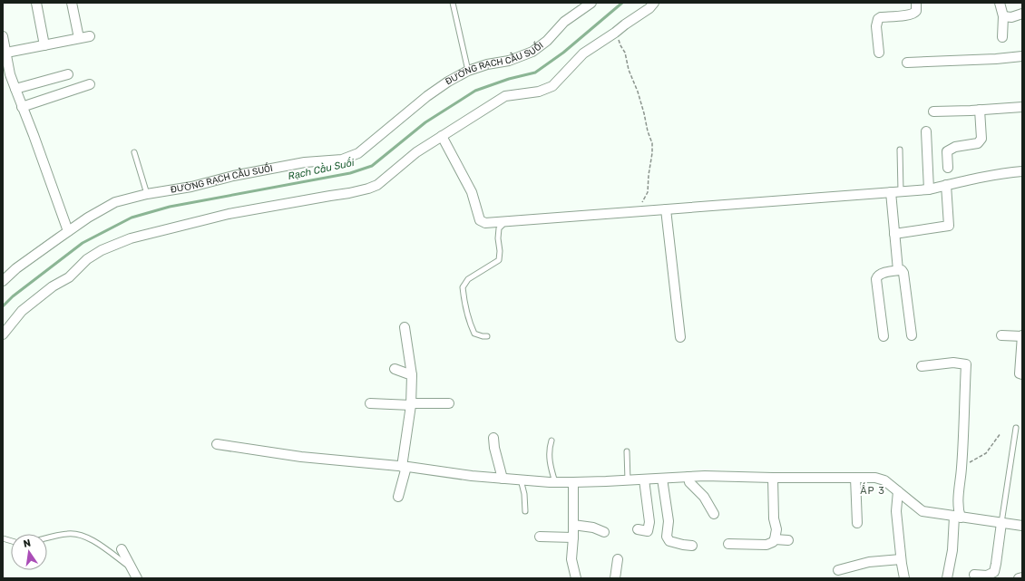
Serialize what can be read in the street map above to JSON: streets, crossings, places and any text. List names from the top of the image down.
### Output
{
  "streets": {
    "street": ["ĐƯỜNG RẠCH CẦU SUỐI"]
  },
  "districts": ["ẤP 3"],
  "water": ["Rạch Cầu Suối"],
  "north": "top"
}
